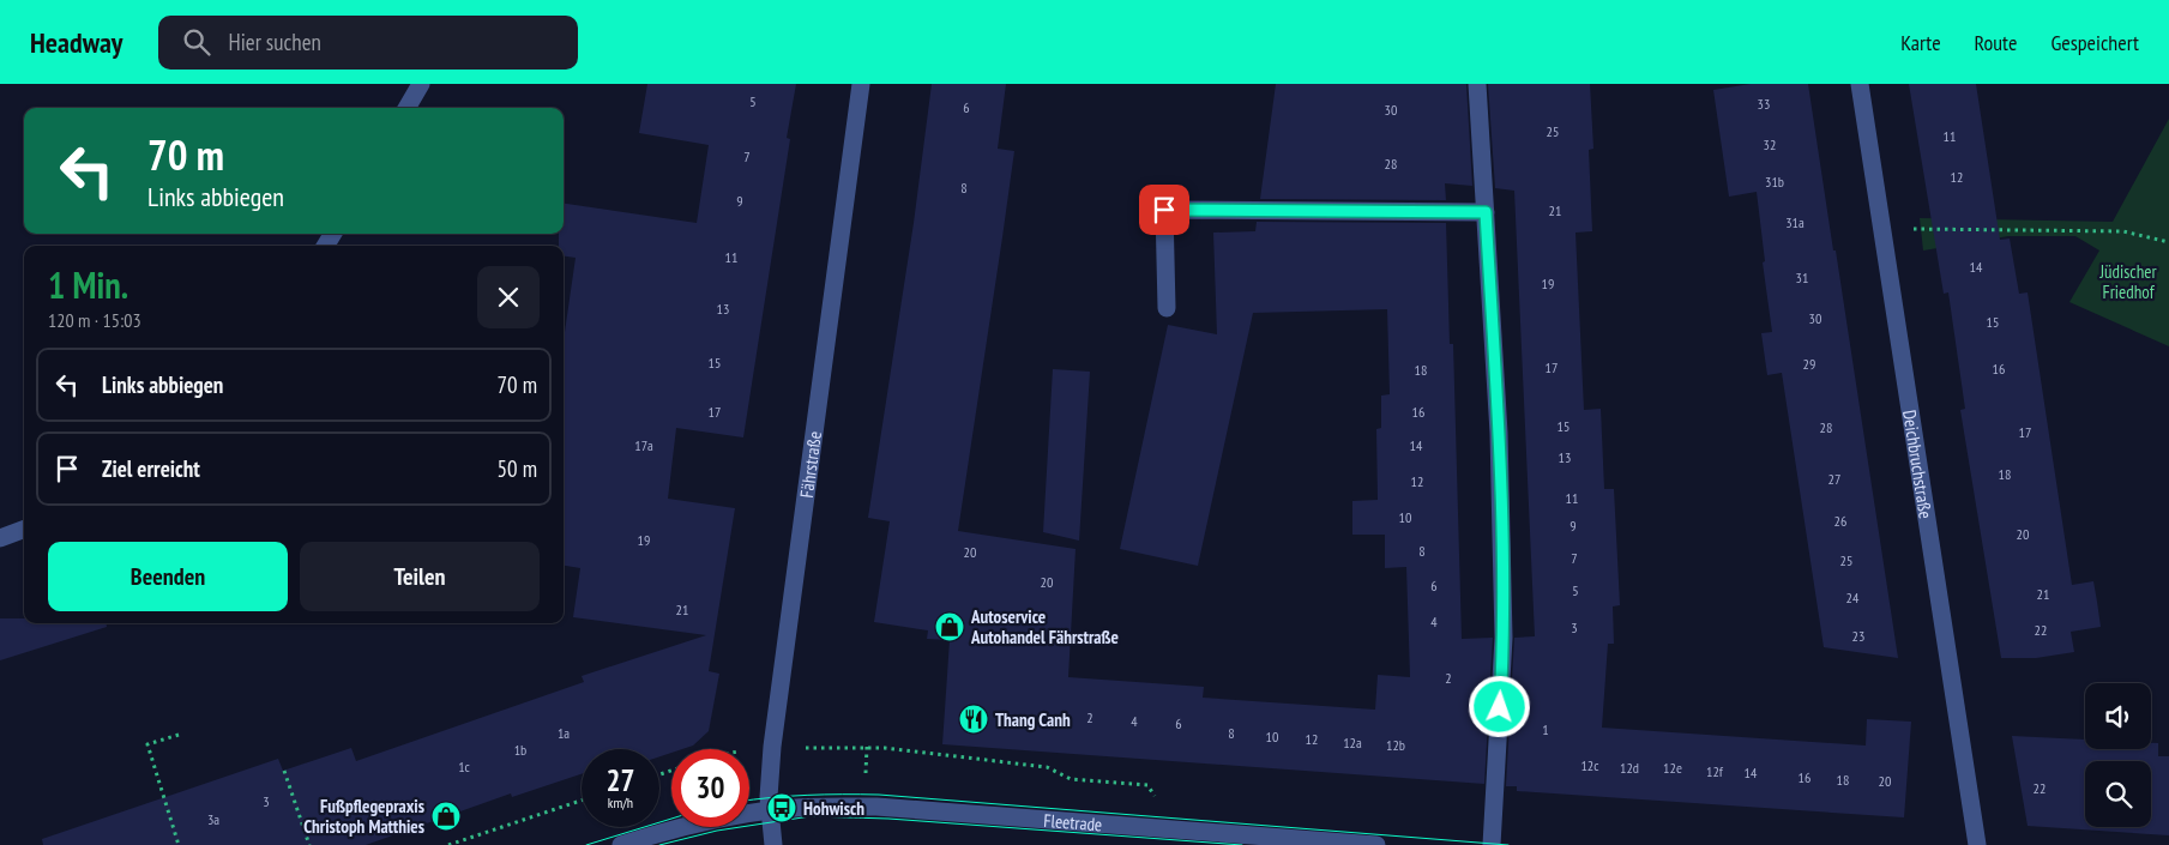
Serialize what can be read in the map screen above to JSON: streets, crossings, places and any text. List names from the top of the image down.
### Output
{
  "streets": {
    "street": ["Fährstraße", "Deichbruchstraße", "Fleetrade"]
  },
  "crossings": [
    ["Fährstraße", "Fleetrade"]
  ],
  "parks": ["Jüdischer Friedhof"],
  "places": {
    "shop": ["Autoservice Autohandel Fährstraße", "Fußpflegepraxis Christoph Matthies"],
    "restaurant": ["Thang Canh"],
    "bus stop": ["Hohwisch"]
  },
  "house_numbers": [
    "5",
    "33",
    "6",
    "30",
    "25",
    "11",
    "32",
    "7",
    "28",
    "12",
    "31b",
    "8",
    "9",
    "21",
    "31a",
    "11",
    "14",
    "31",
    "19",
    "13",
    "30",
    "15",
    "15",
    "29",
    "17",
    "16",
    "18",
    "17",
    "16",
    "15",
    "28",
    "17",
    "17a",
    "14",
    "13",
    "18",
    "27",
    "12",
    "11",
    "10",
    "26",
    "9",
    "20",
    "19",
    "8",
    "20",
    "7",
    "25",
    "20",
    "6",
    "5",
    "21",
    "24",
    "21",
    "4",
    "3",
    "22",
    "23",
    "2",
    "2",
    "4",
    "6",
    "1",
    "1a",
    "8",
    "10",
    "12",
    "12a",
    "12b",
    "1b",
    "12c",
    "1c",
    "12d",
    "12e",
    "12f",
    "14",
    "16",
    "18",
    "20",
    "22",
    "3",
    "3a"
  ],
  "page": {
    "header": "Headway",
    "search": "Hier suchen",
    "nav": ["Karte", "Route", "Gespeichert"],
    "turn": ["70 m", "Links abbiegen"],
    "heading": ["1 Min.", "120 m · 15:03"],
    "list": [
      {
        "name": "Links abbiegen",
        "value": "70 m"
      },
      {
        "name": "Ziel erreicht",
        "value": "50 m"
      }
    ],
    "buttons": ["Beenden", "Teilen"],
    "speed": "27 km/h",
    "limit": "30"
  }
}
